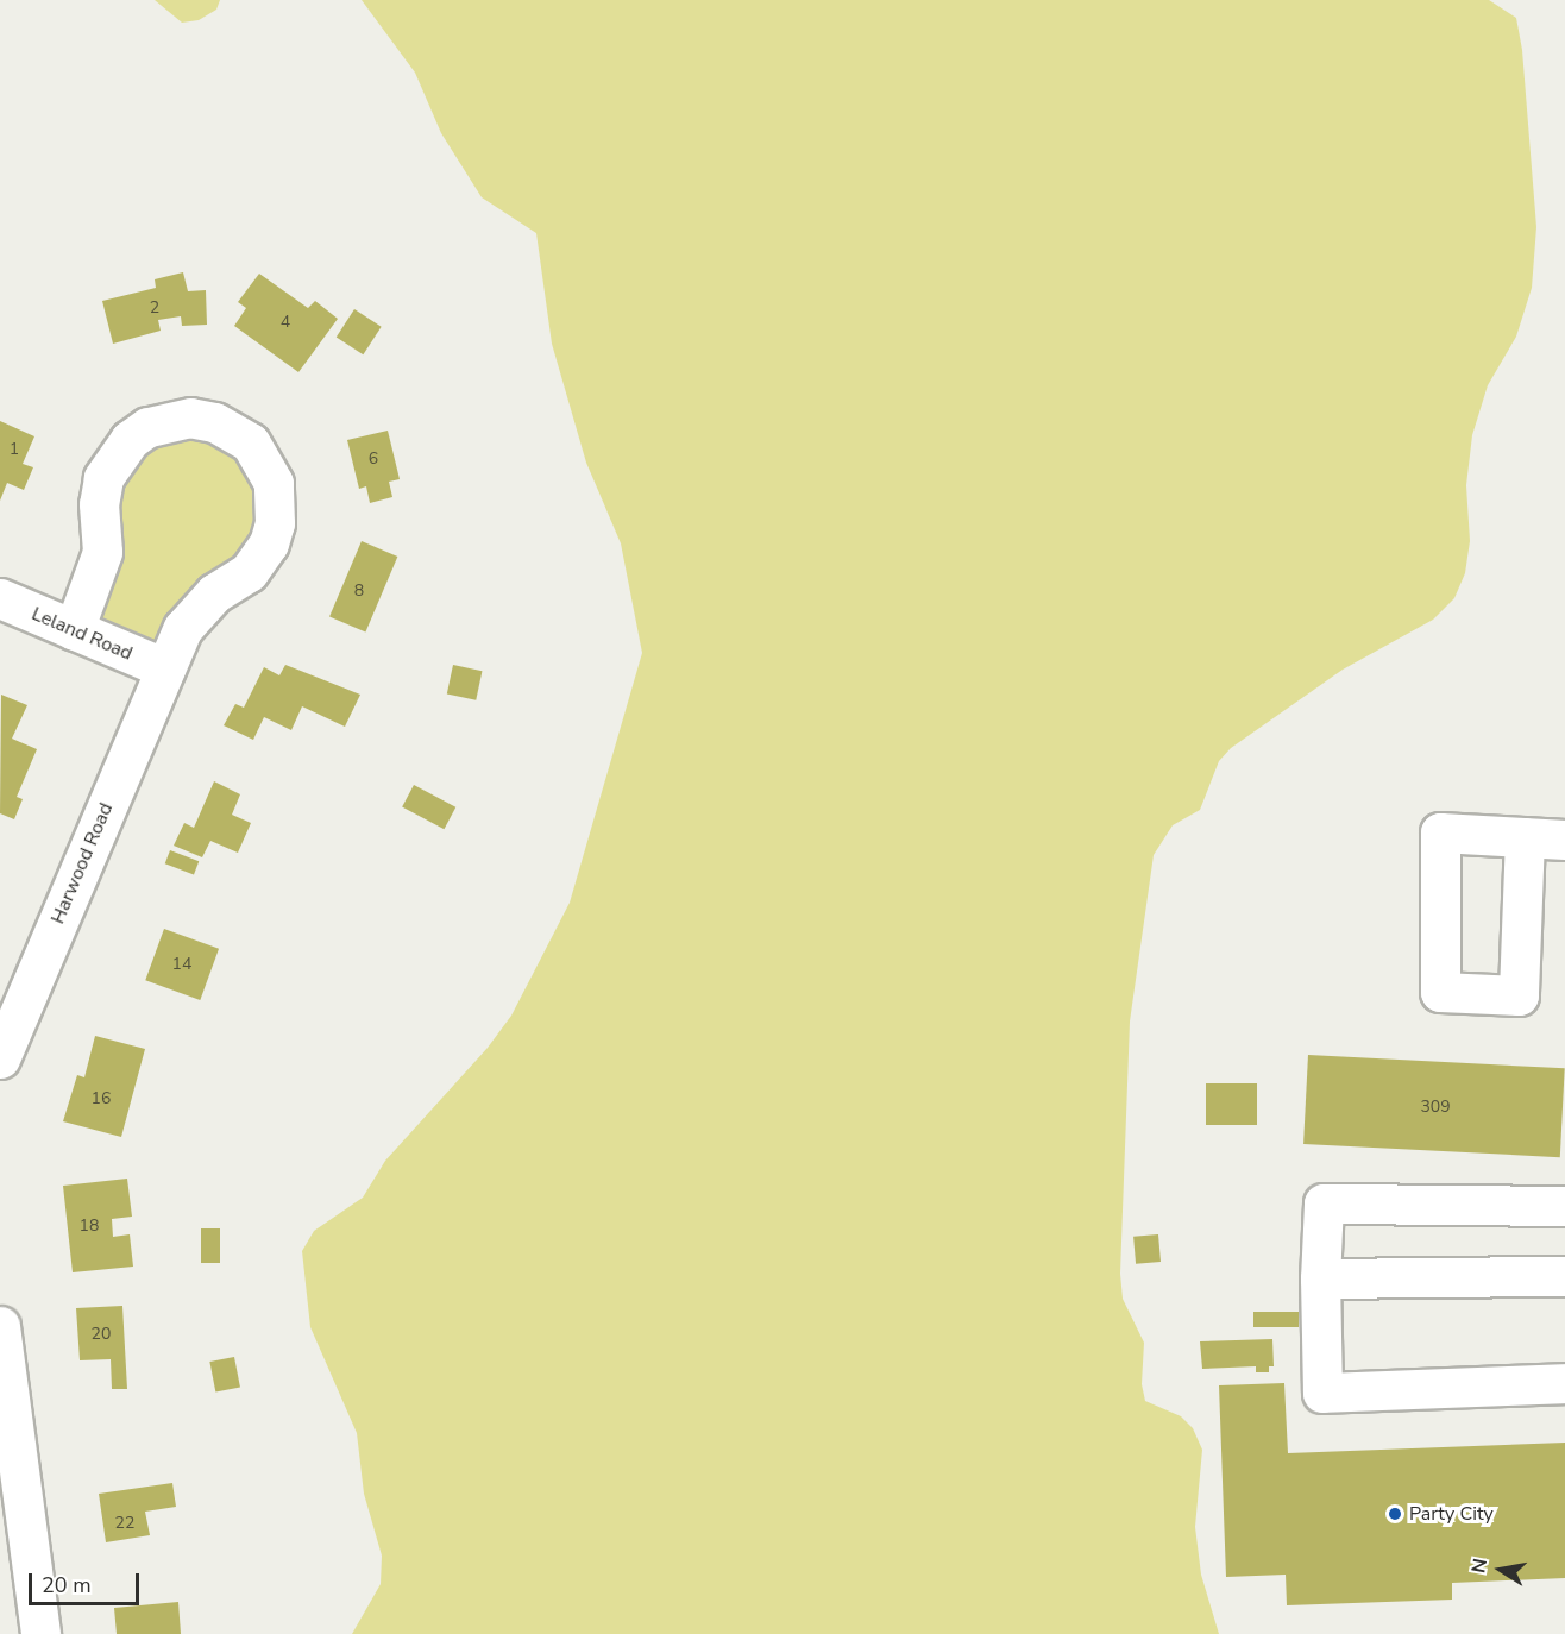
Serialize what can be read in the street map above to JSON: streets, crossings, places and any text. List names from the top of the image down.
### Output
{
  "streets": {
    "street": ["Leland Road", "Harwood Road"]
  },
  "crossings": [
    ["Leland Road", "Harwood Road"]
  ],
  "places": ["Party City"],
  "house_numbers": [
    "2",
    "4",
    "1",
    "6",
    "8",
    "14",
    "16",
    "309",
    "18",
    "20",
    "22"
  ],
  "scale_bar": "20 m",
  "north": "left"
}
